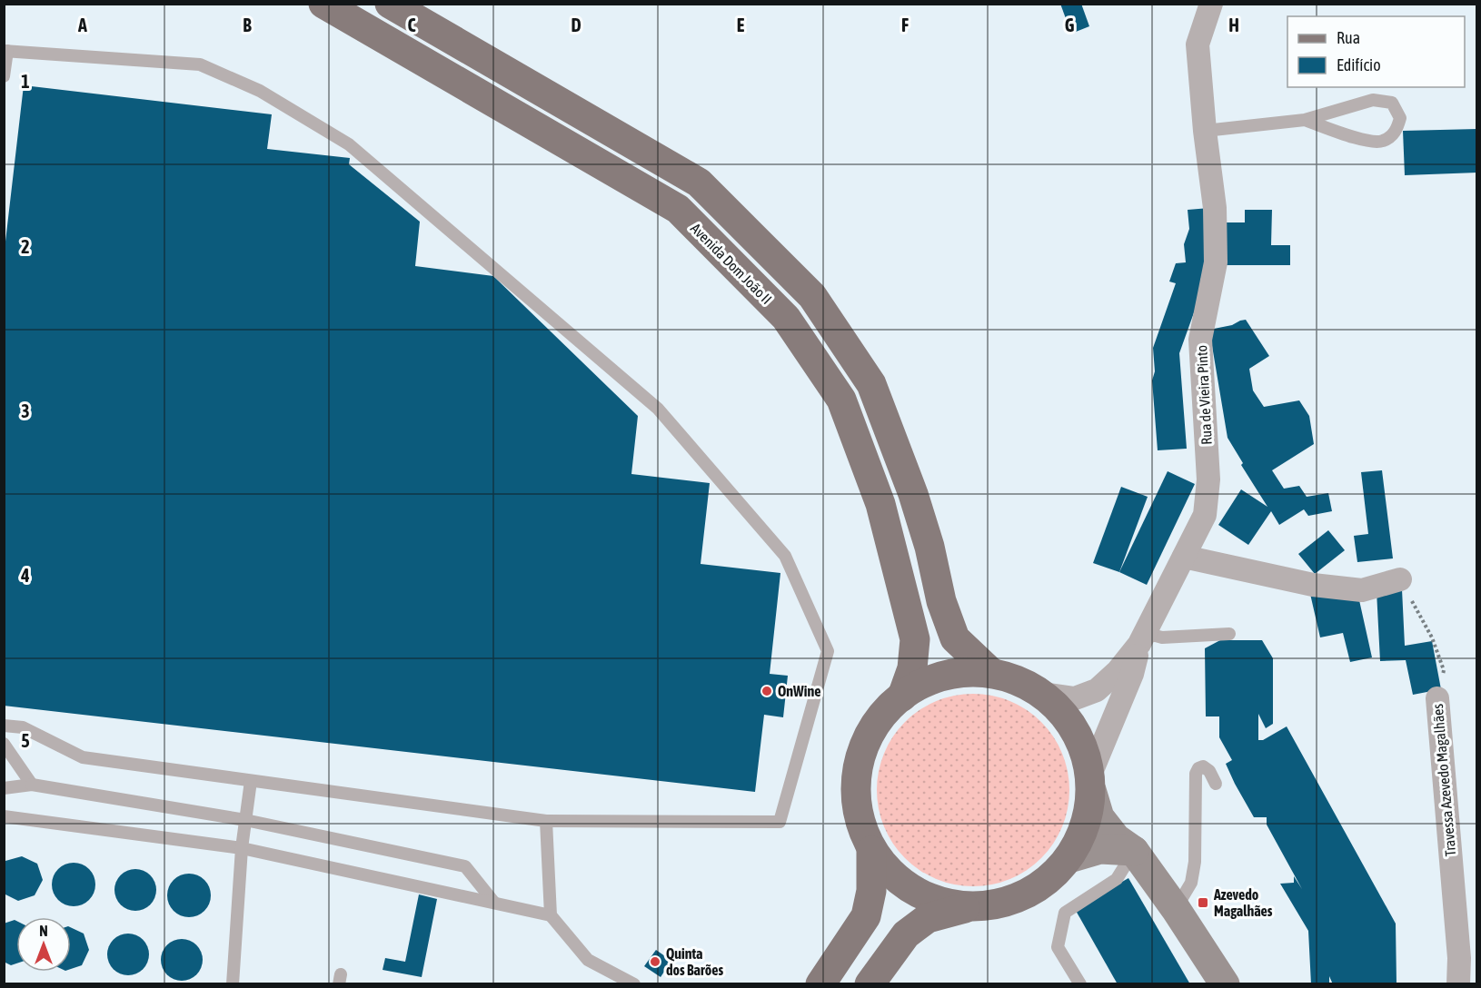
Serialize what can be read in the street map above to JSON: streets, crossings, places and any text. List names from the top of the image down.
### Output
{
  "streets": {
    "main road": ["Avenida Dom João II"],
    "street": ["Rua de Vieira Pinto", "Travessa Azevedo Magalhães"]
  },
  "places": {
    "other": ["OnWine", "Quinta dos Barões"],
    "transit": ["Azevedo Magalhães"]
  },
  "legend": ["Rua", "Edifício"],
  "north": "top",
  "grid": {
    "columns": [
      "A",
      "B",
      "C",
      "D",
      "E",
      "F",
      "G",
      "H"
    ],
    "rows": [
      "1",
      "2",
      "3",
      "4",
      "5"
    ]
  }
}
